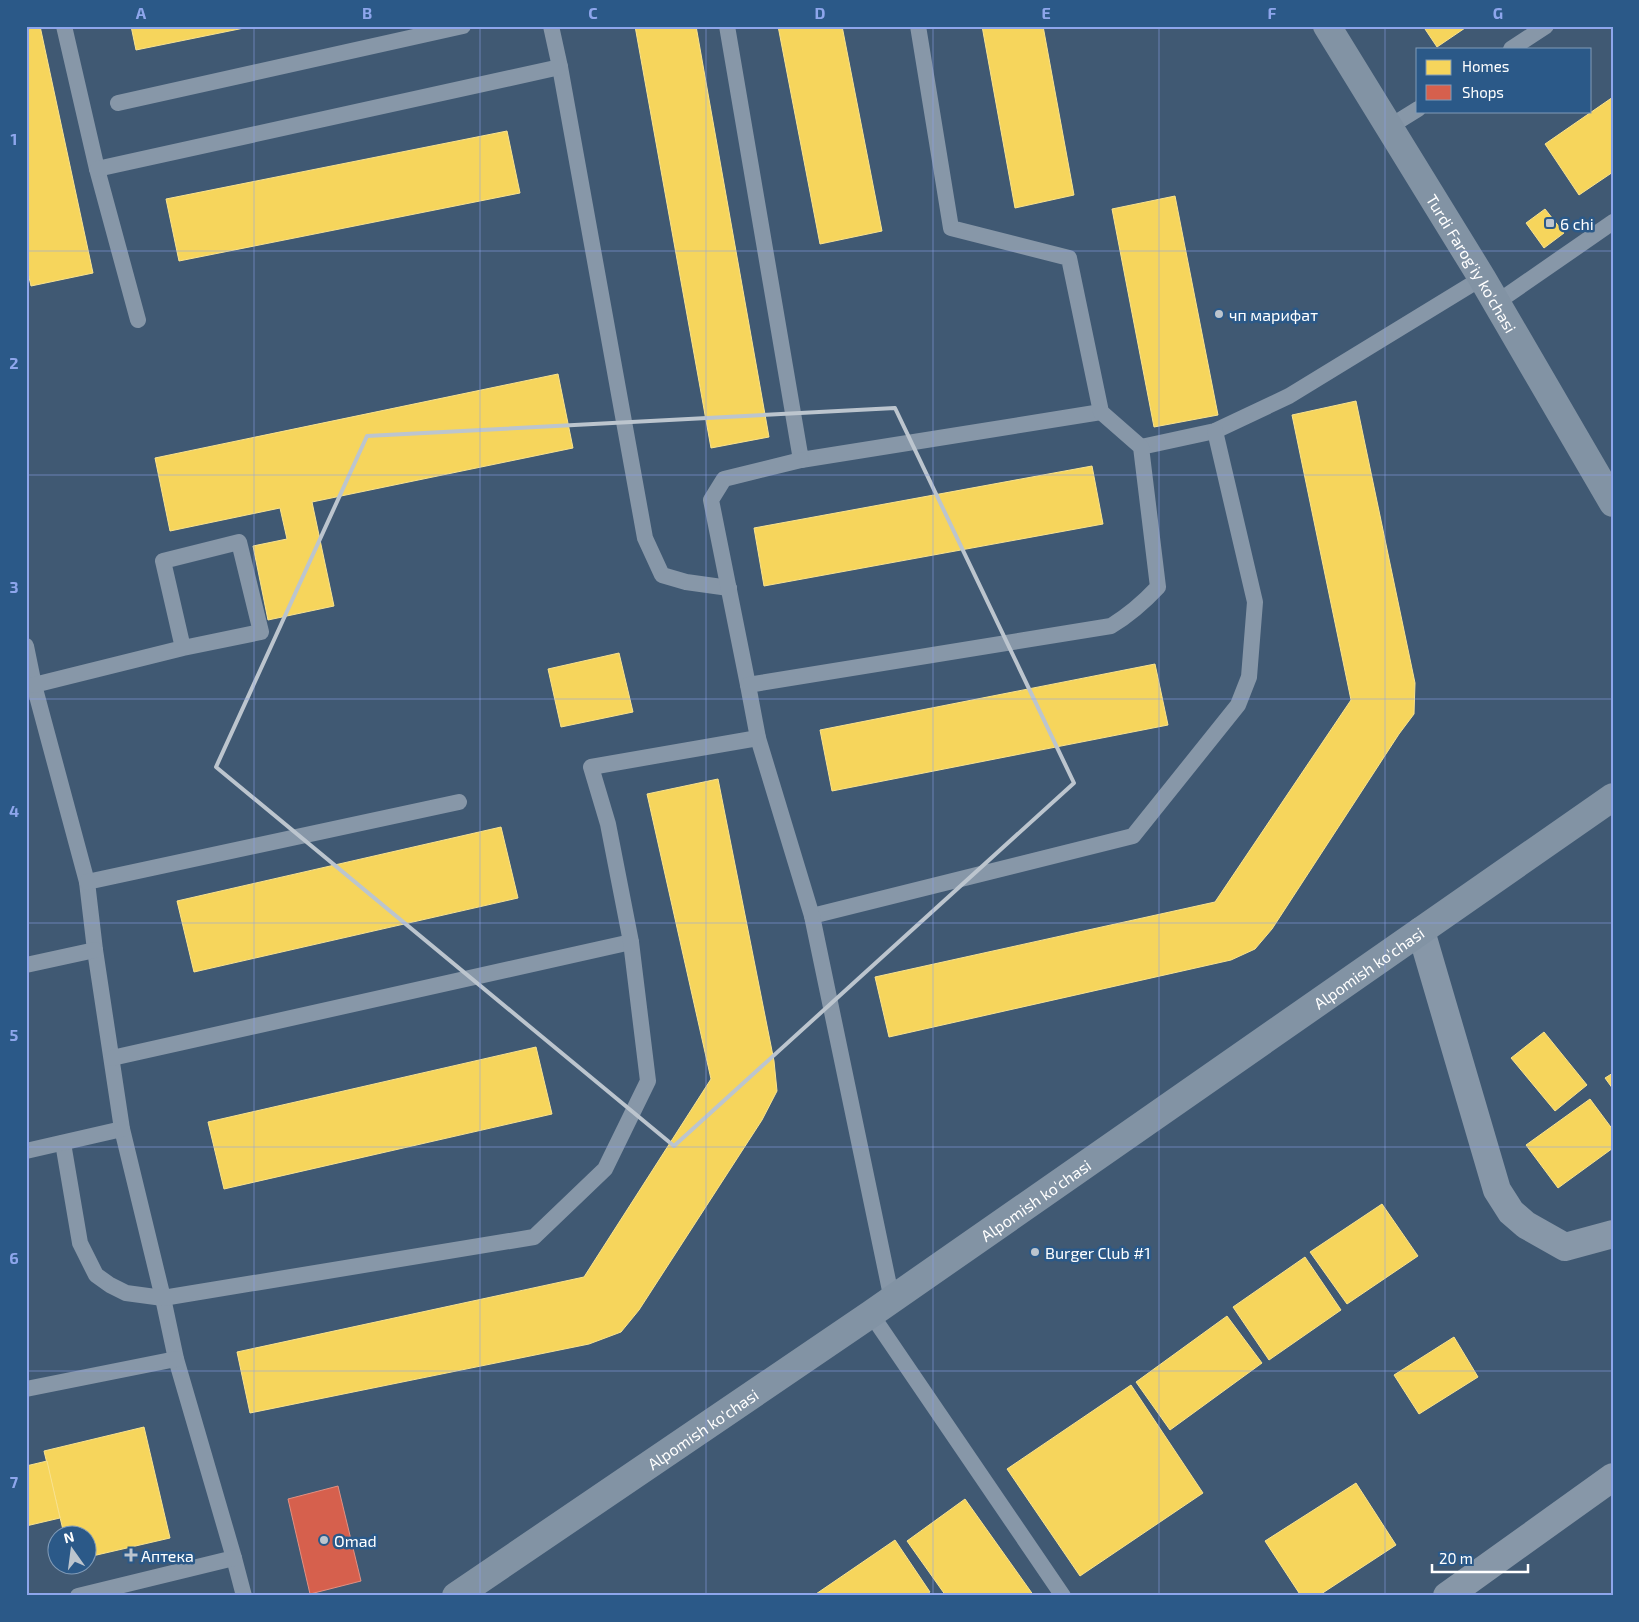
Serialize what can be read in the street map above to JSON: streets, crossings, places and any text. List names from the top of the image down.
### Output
{
  "streets": {
    "street": ["Turdi Farog'iy ko'chasi", "Alpomish ko'chasi"]
  },
  "places": {
    "transit": ["6 chi"],
    "other": ["чп марифат", "Burger Club #1", "Omad"],
    "health": ["Аптека"]
  },
  "legend": ["Homes", "Shops"],
  "scale_bar": "20 m",
  "north": "top",
  "grid": {
    "columns": [
      "A",
      "B",
      "C",
      "D",
      "E",
      "F",
      "G"
    ],
    "rows": [
      "1",
      "2",
      "3",
      "4",
      "5",
      "6",
      "7"
    ]
  }
}
